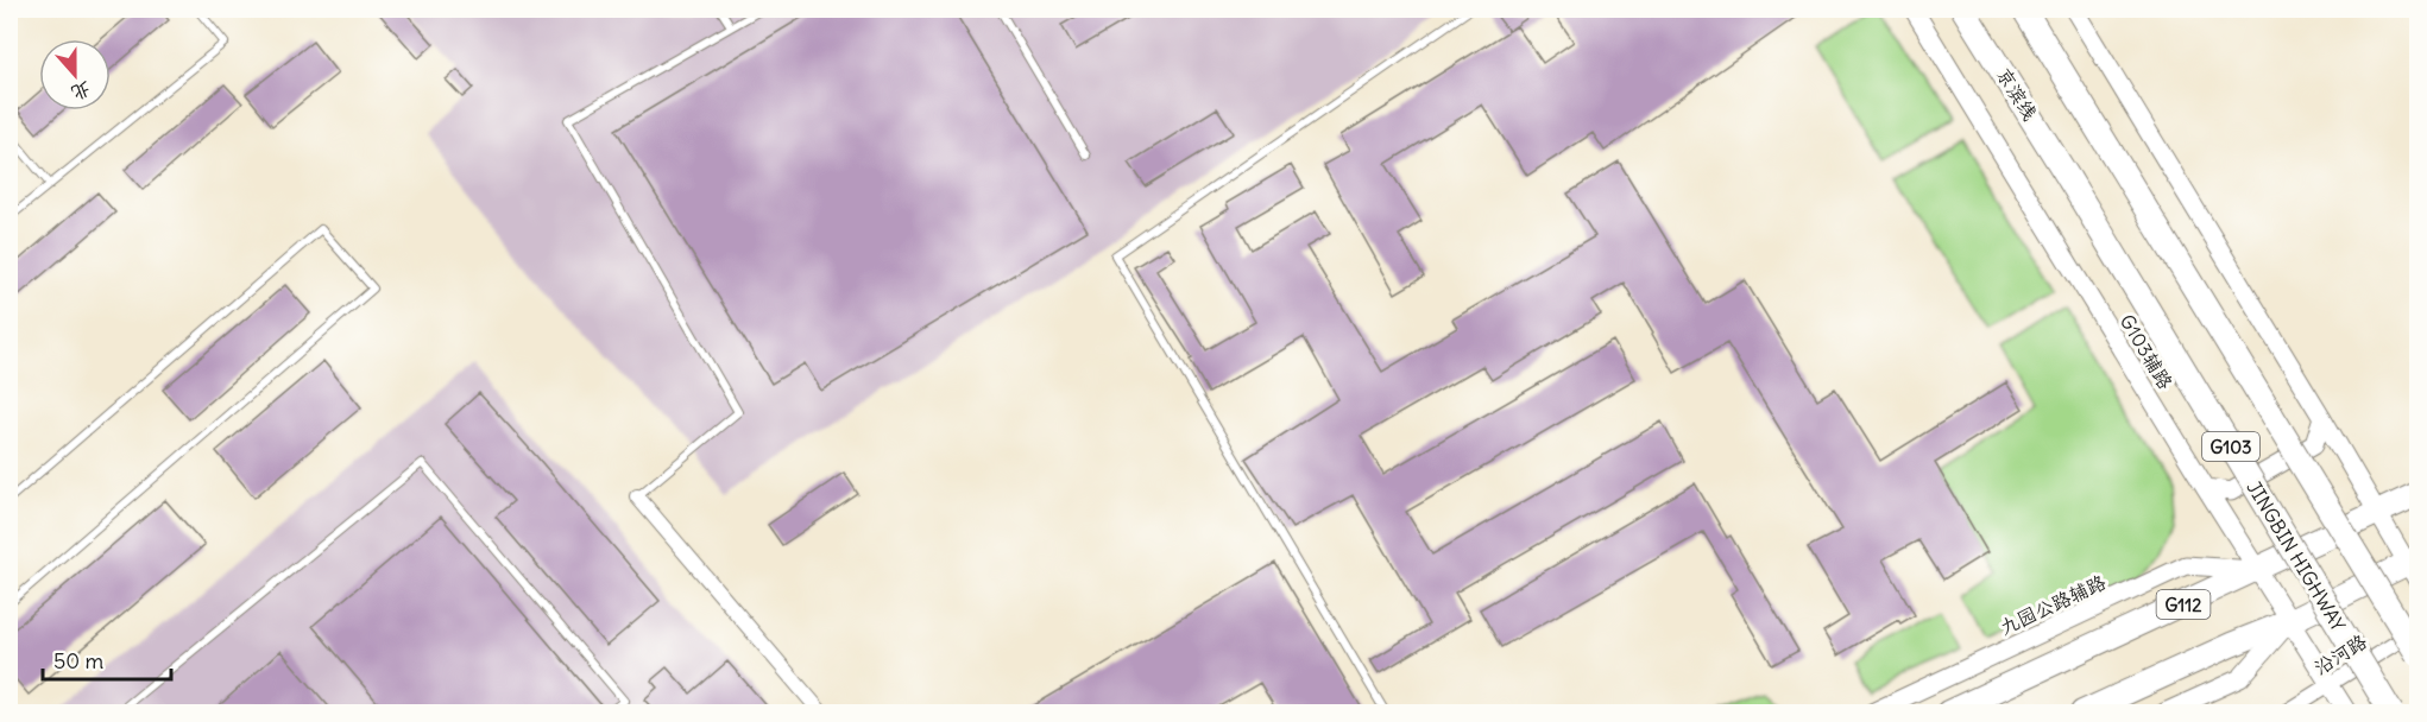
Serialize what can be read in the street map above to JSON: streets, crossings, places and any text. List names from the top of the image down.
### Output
{
  "streets": {
    "highway": [
      "京滨线",
      "G103",
      "JINGBIN HIGHWAY",
      "G112"
    ],
    "street": ["G103辅路", "九园公路辅路", "沿河路"]
  },
  "crossings": [
    ["京滨线", "JINGBIN HIGHWAY"],
    ["G103辅路", "九园公路辅路"],
    ["G103辅路", "G112"],
    ["G103辅路", "沿河路"],
    ["九园公路辅路", "G112"]
  ],
  "scale_bar": "50 m",
  "north": "bottom"
}
